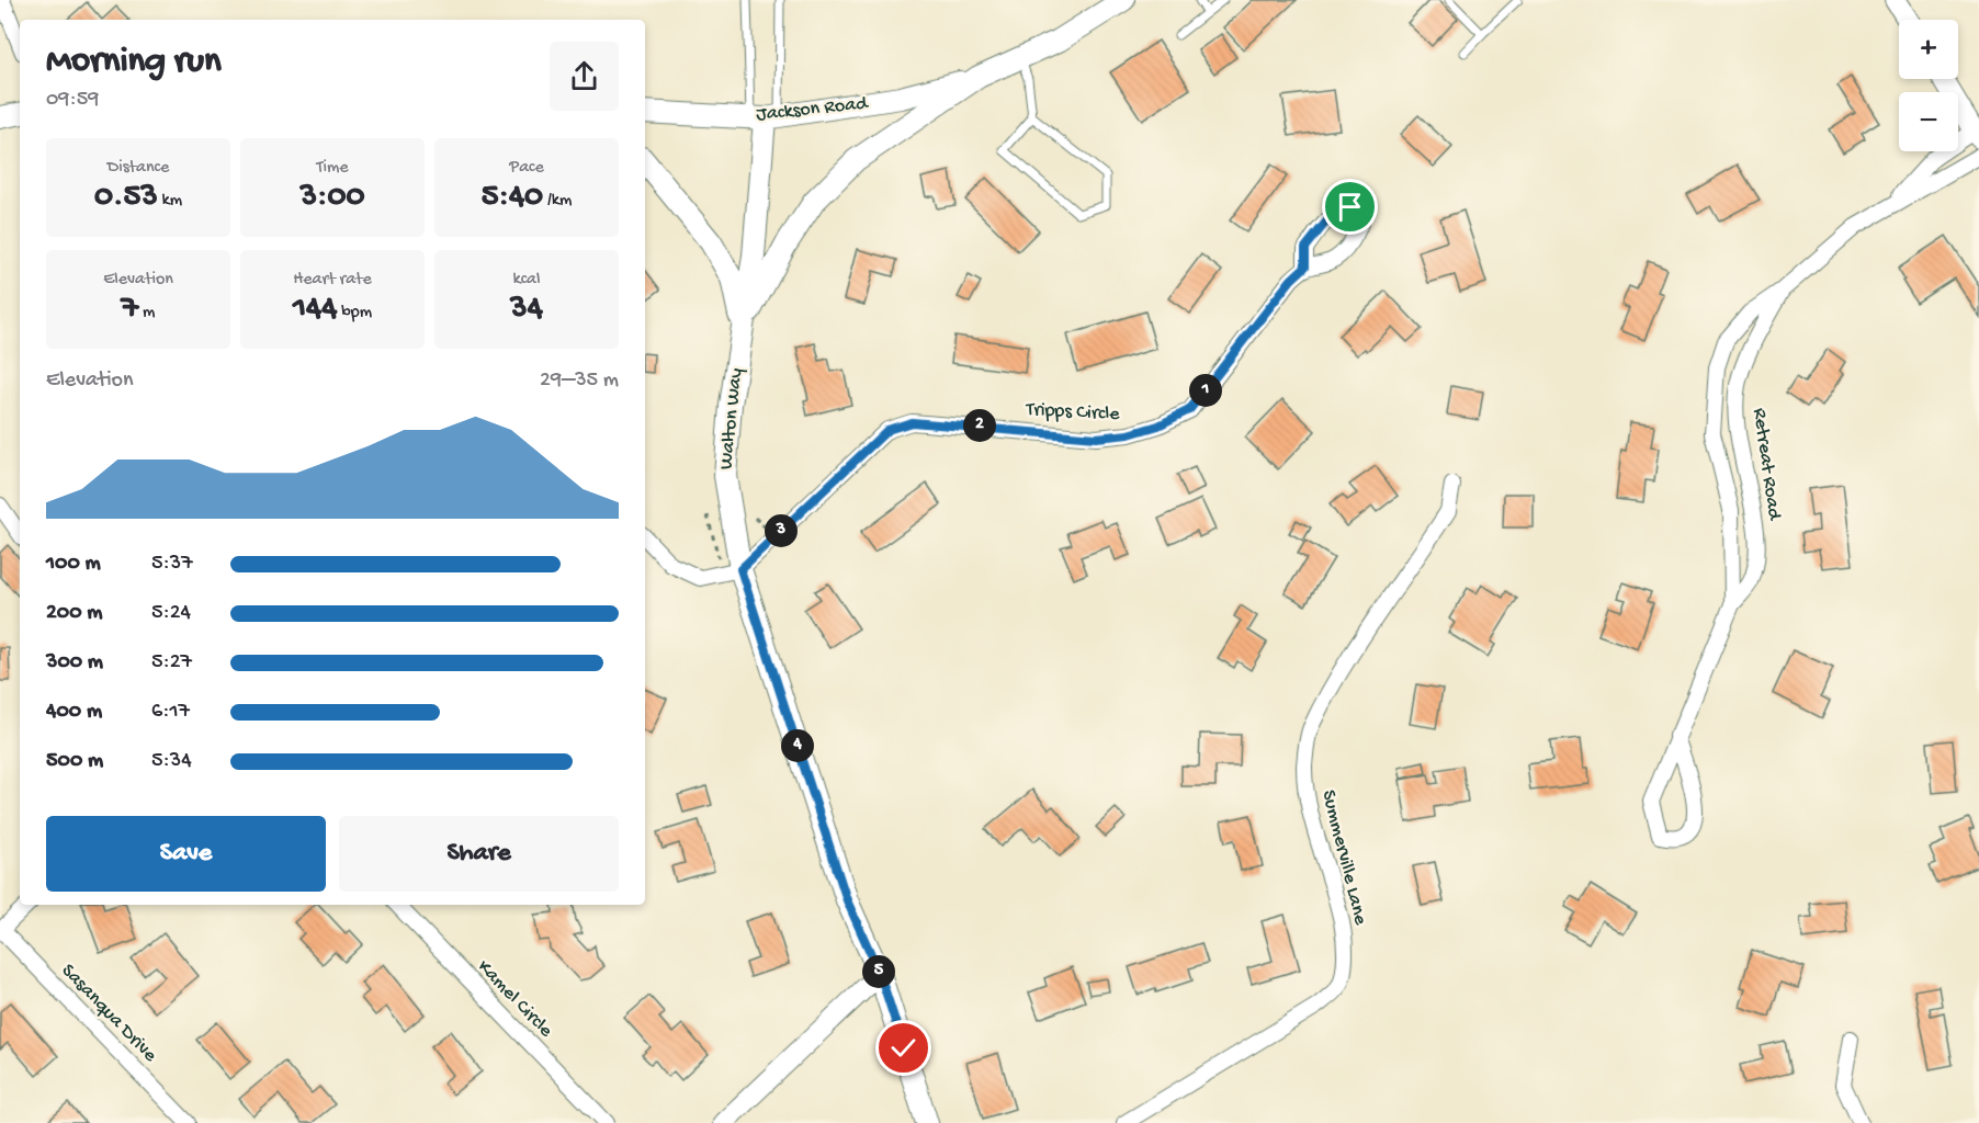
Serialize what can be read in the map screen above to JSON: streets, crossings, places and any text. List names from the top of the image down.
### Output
{
  "streets": {
    "main road": ["Jackson Road", "Walton Way"],
    "street": [
      "Tripps Circle",
      "Retreat Road",
      "Summerville Lane",
      "Kamel Circle",
      "Sasanqua Drive"
    ]
  },
  "crossings": [
    ["Jackson Road", "Walton Way"],
    ["Tripps Circle", "Walton Way"]
  ],
  "page": {
    "map_buttons": ["+", "−"],
    "heading": ["Morning run", "09:59"],
    "stats": [
      ["Distance", "0.53 km"],
      ["Time", "3:00"],
      ["Pace", "5:40 /km"],
      ["Elevation", "7 m"],
      ["Heart rate", "144 bpm"],
      ["kcal", "34"]
    ],
    "chart": ["Elevation", "29–35 m"],
    "pins": [
      "1",
      "2",
      "3",
      "4",
      "5"
    ],
    "list": [
      {
        "name": "100 m",
        "note": "5:37"
      },
      {
        "name": "200 m",
        "note": "5:24"
      },
      {
        "name": "300 m",
        "note": "5:27"
      },
      {
        "name": "400 m",
        "note": "6:17"
      },
      {
        "name": "500 m",
        "note": "5:34"
      }
    ],
    "buttons": ["Save", "Share"]
  }
}
